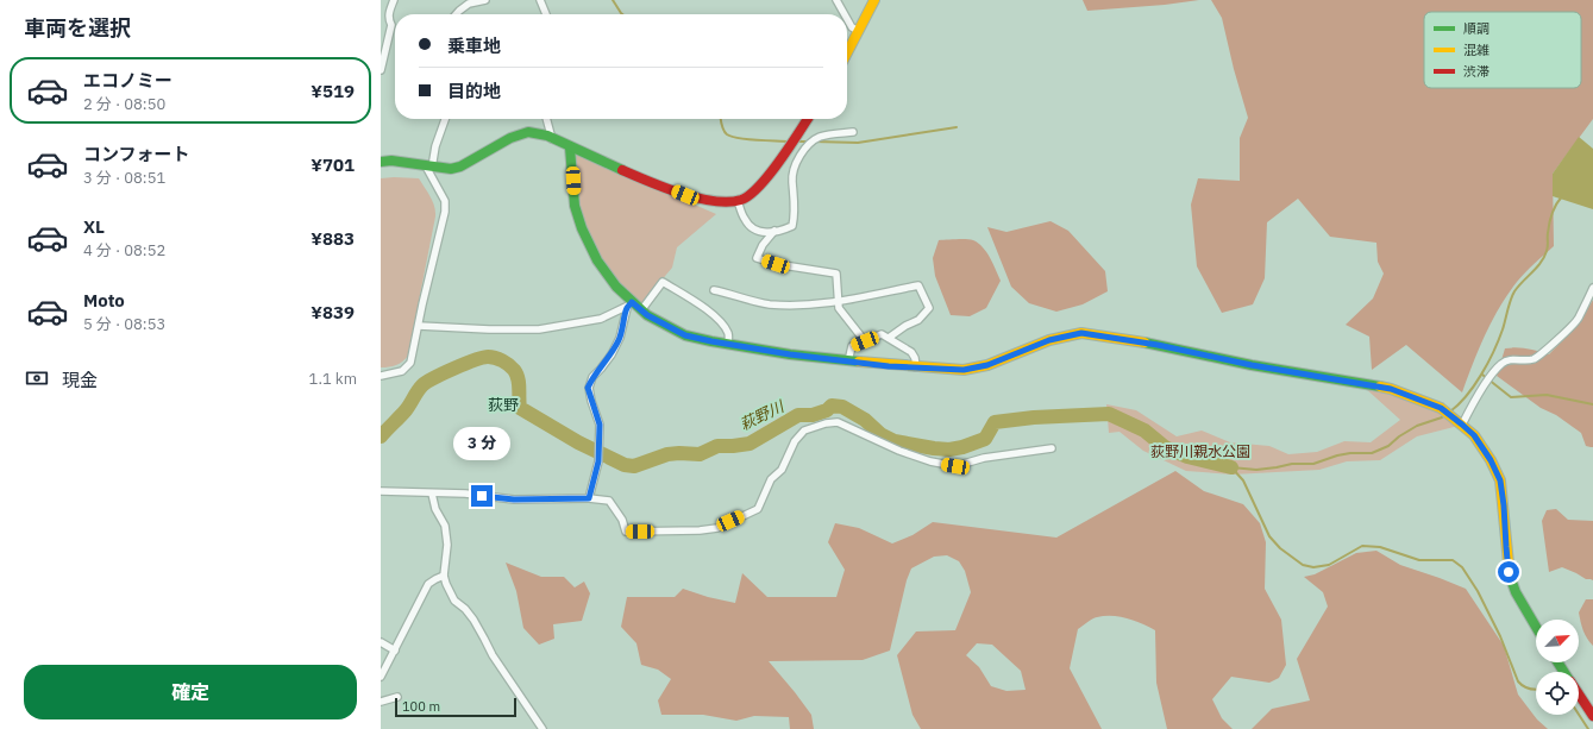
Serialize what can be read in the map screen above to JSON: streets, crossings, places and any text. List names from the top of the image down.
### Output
{
  "districts": ["荻野"],
  "water": ["萩野川"],
  "parks": ["荻野川親水公園"],
  "legend": ["順調", "混雑", "渋滞"],
  "scale_bar": "100 m",
  "north": "top right",
  "page": {
    "heading": "車両を選択",
    "banner": ["乗車地", "目的地"],
    "list": [
      {
        "name": "エコノミー",
        "note": "2 分 · 08:50",
        "value": "¥519"
      },
      {
        "name": "コンフォート",
        "note": "3 分 · 08:51",
        "value": "¥701"
      },
      {
        "name": "XL",
        "note": "4 分 · 08:52",
        "value": "¥883"
      },
      {
        "name": "Moto",
        "note": "5 分 · 08:53",
        "value": "¥839"
      }
    ],
    "pay": ["現金", "1.1 km"],
    "bubble": "3 分",
    "buttons": "確定",
    "scale": "100 m"
  }
}
